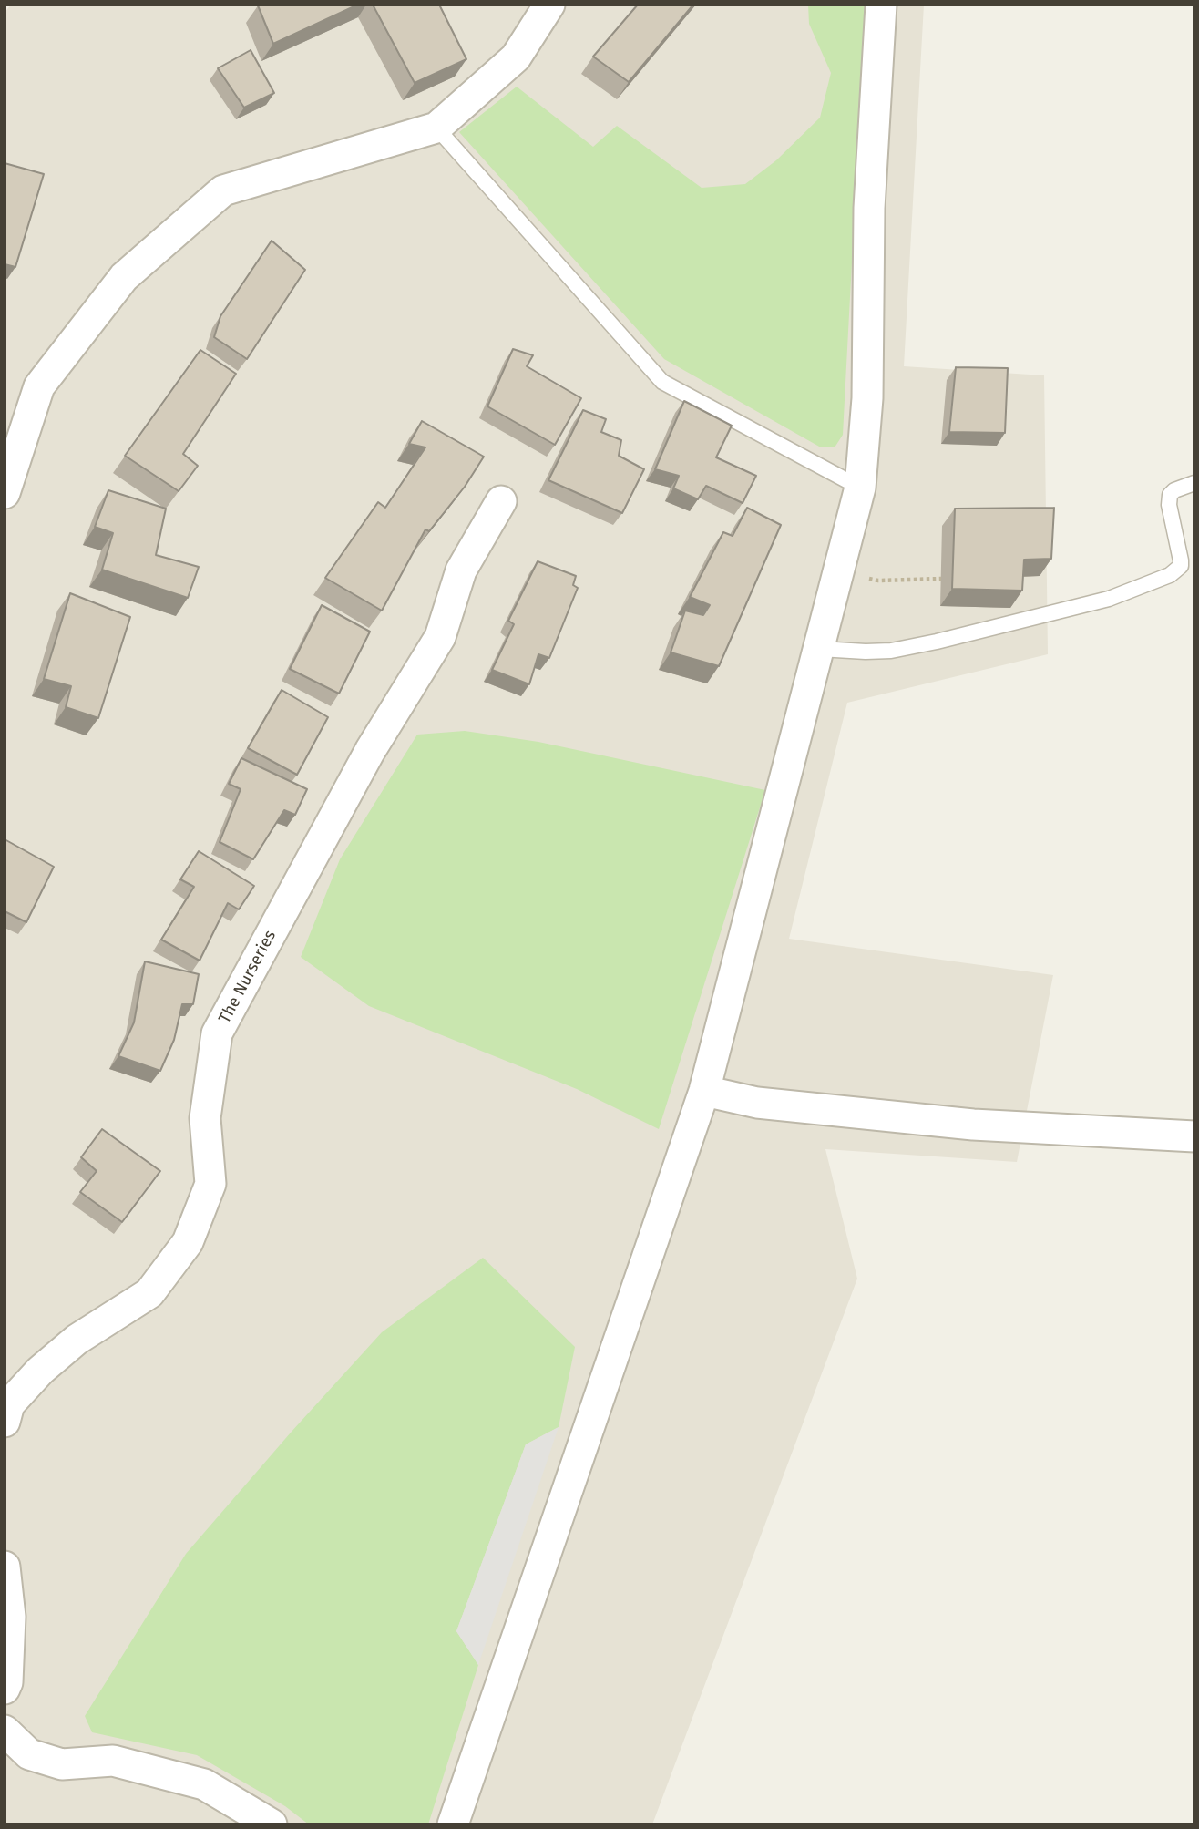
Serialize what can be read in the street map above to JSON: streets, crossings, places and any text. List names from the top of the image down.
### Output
{
  "streets": {
    "street": ["The Nurseries"]
  }
}
